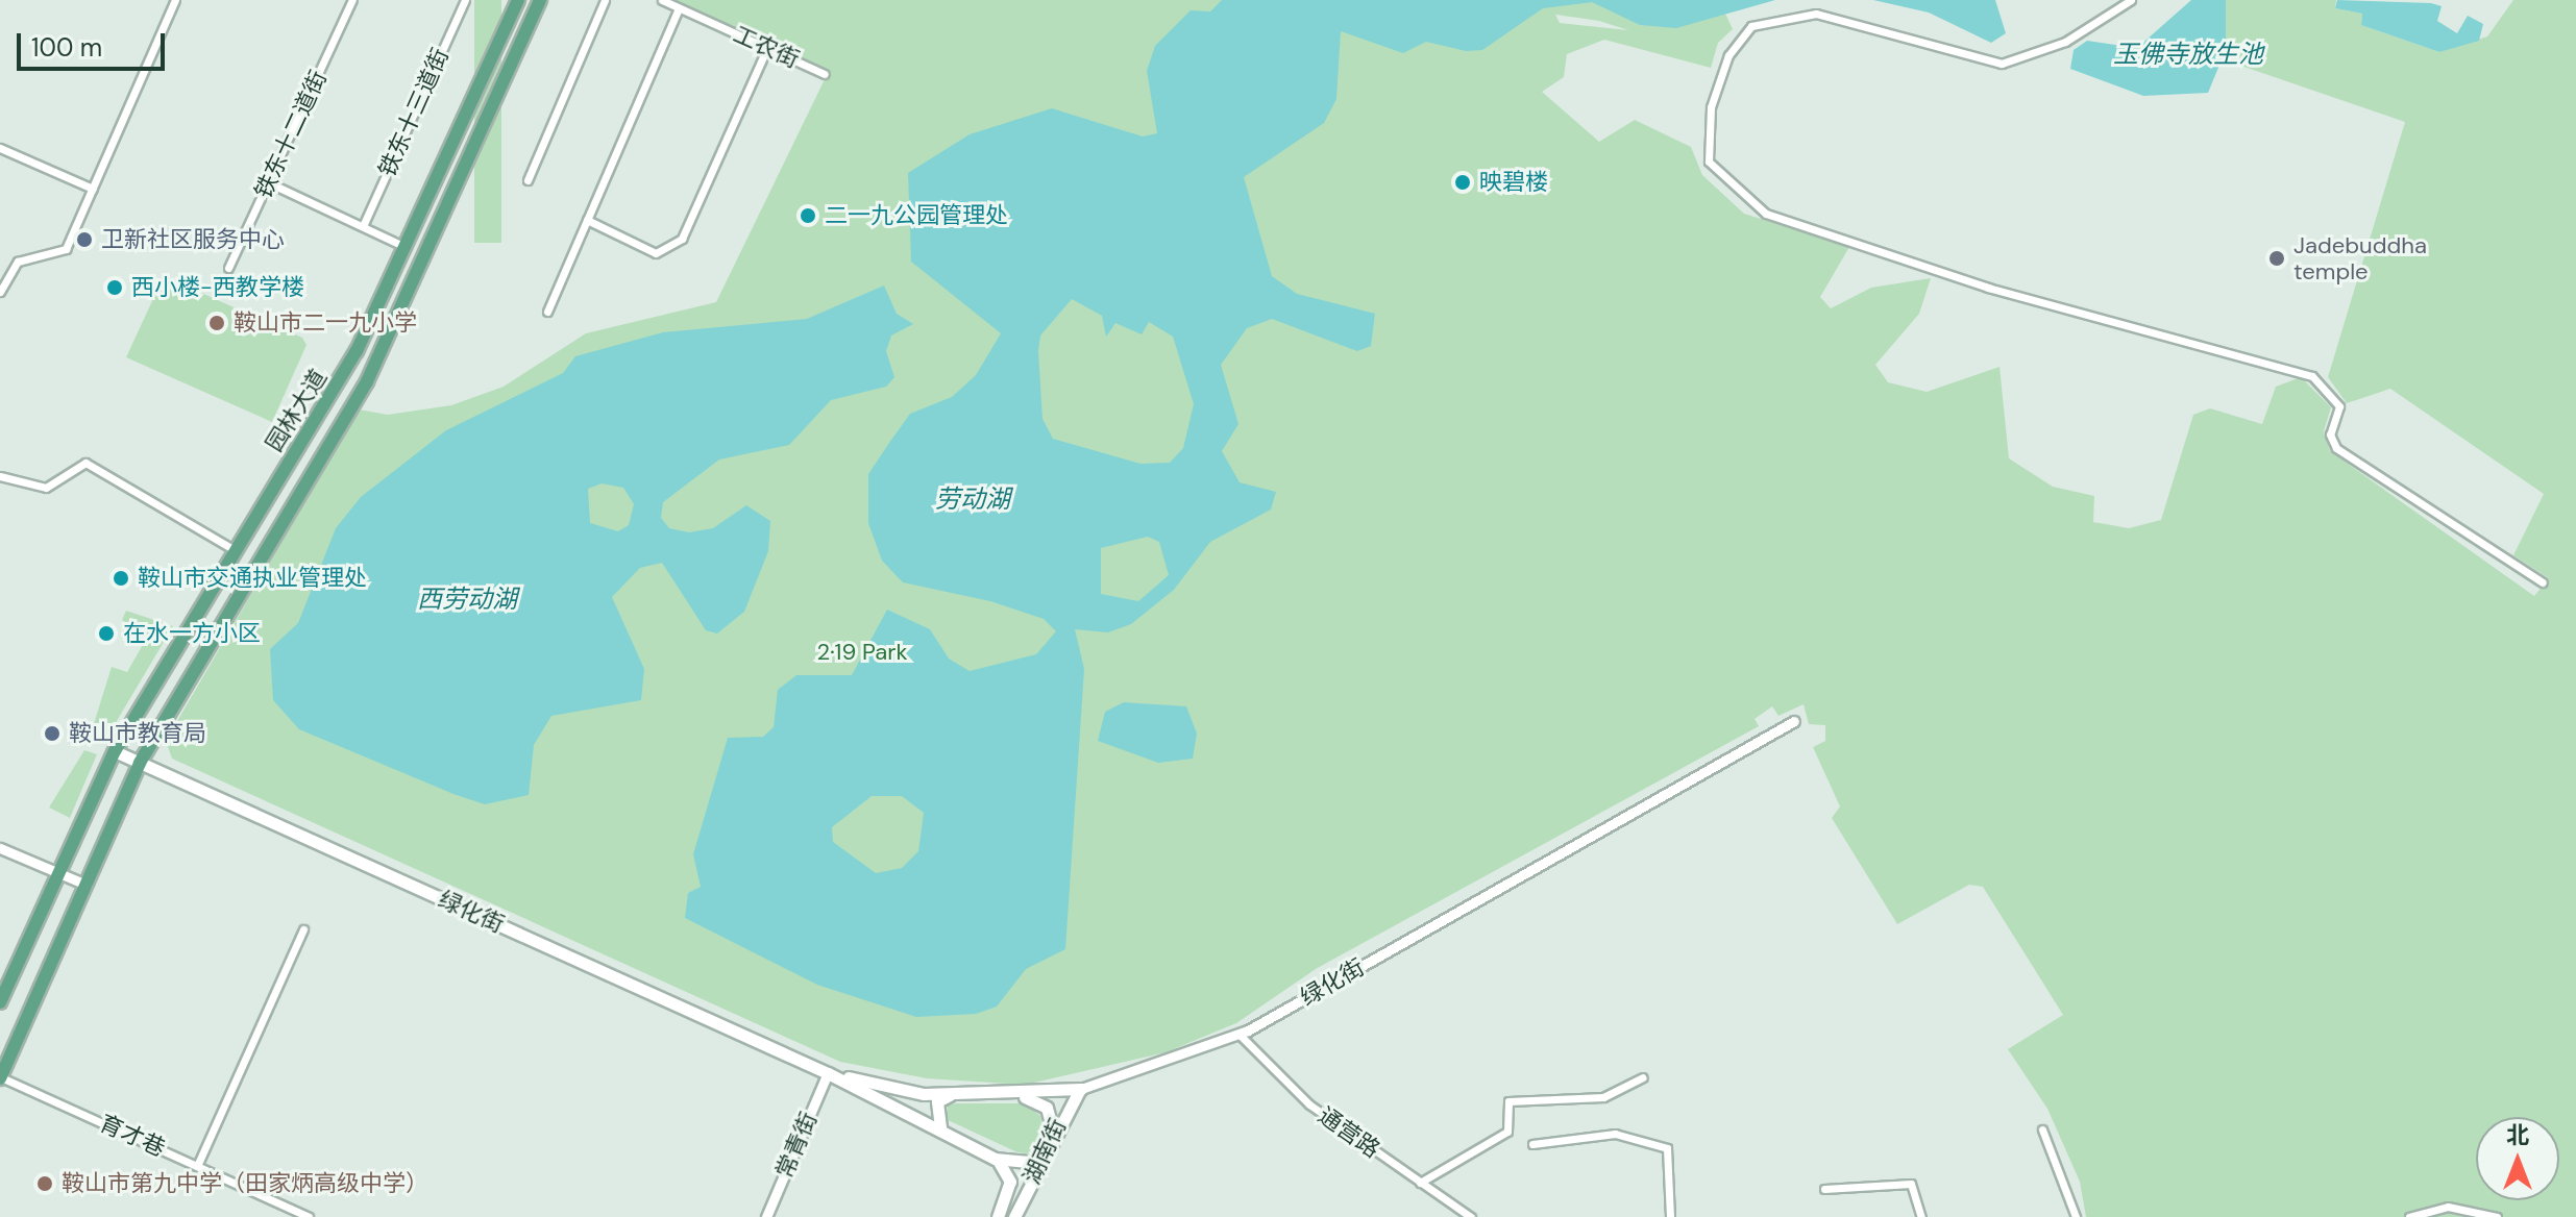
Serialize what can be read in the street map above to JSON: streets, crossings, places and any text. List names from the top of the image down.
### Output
{
  "streets": {
    "main road": ["园林大道", "绿化街", "湖南街"],
    "street": [
      "工农街",
      "铁东十三道街",
      "铁东十二道街",
      "通营路",
      "育才巷",
      "常青街"
    ]
  },
  "crossings": [
    ["园林大道", "绿化街"],
    ["绿化街", "通营路"],
    ["绿化街", "常青街"],
    ["绿化街", "湖南街"]
  ],
  "water": ["玉佛寺放生池", "劳动湖", "西劳动湖"],
  "parks": ["2·19 Park"],
  "places": [
    "映碧楼",
    "二一九公园管理处",
    "卫新社区服务中心",
    "Jadebuddha temple",
    "西小楼-西教学楼",
    "鞍山市二一九小学",
    "鞍山市交通执业管理处",
    "在水一方小区",
    "鞍山市教育局",
    "鞍山市第九中学（田家炳高级中学）"
  ],
  "scale_bar": "100 m",
  "north": "top"
}
